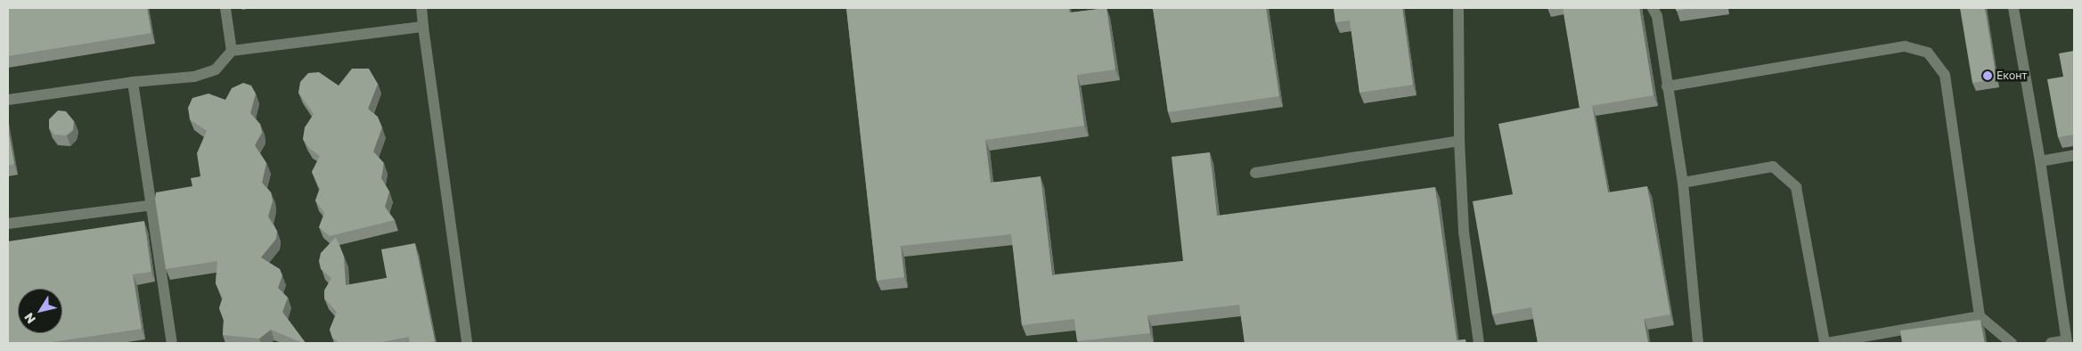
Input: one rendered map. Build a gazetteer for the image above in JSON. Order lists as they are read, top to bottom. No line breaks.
{"places":["Еконт"],"north":"bottom left"}
